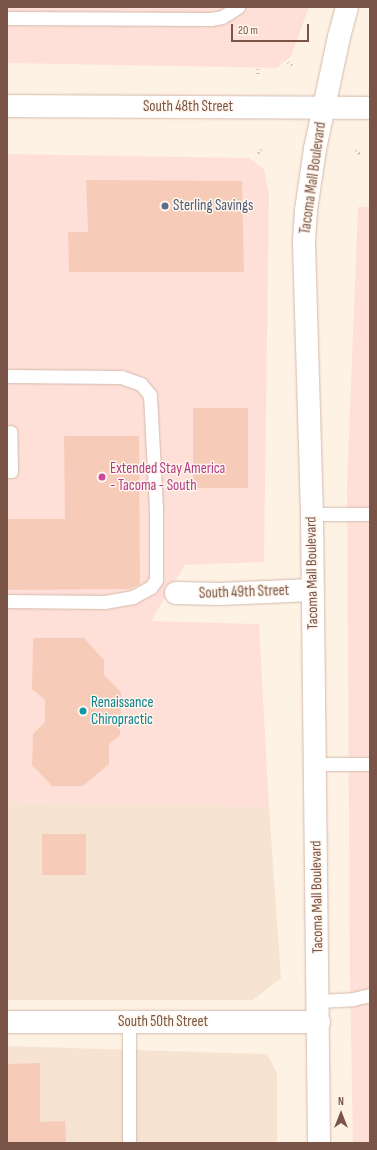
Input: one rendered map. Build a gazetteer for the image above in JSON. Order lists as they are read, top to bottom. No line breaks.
{"streets":{"main road":["South 48th Street","Tacoma Mall Boulevard","South 49th Street","South 50th Street"]},"crossings":[["South 48th Street","Tacoma Mall Boulevard"],["Tacoma Mall Boulevard","South 49th Street"],["Tacoma Mall Boulevard","South 50th Street"]],"places":["Sterling Savings","Extended Stay America - Tacoma - South","Renaissance Chiropractic"],"scale_bar":"20 m","north":"top"}
